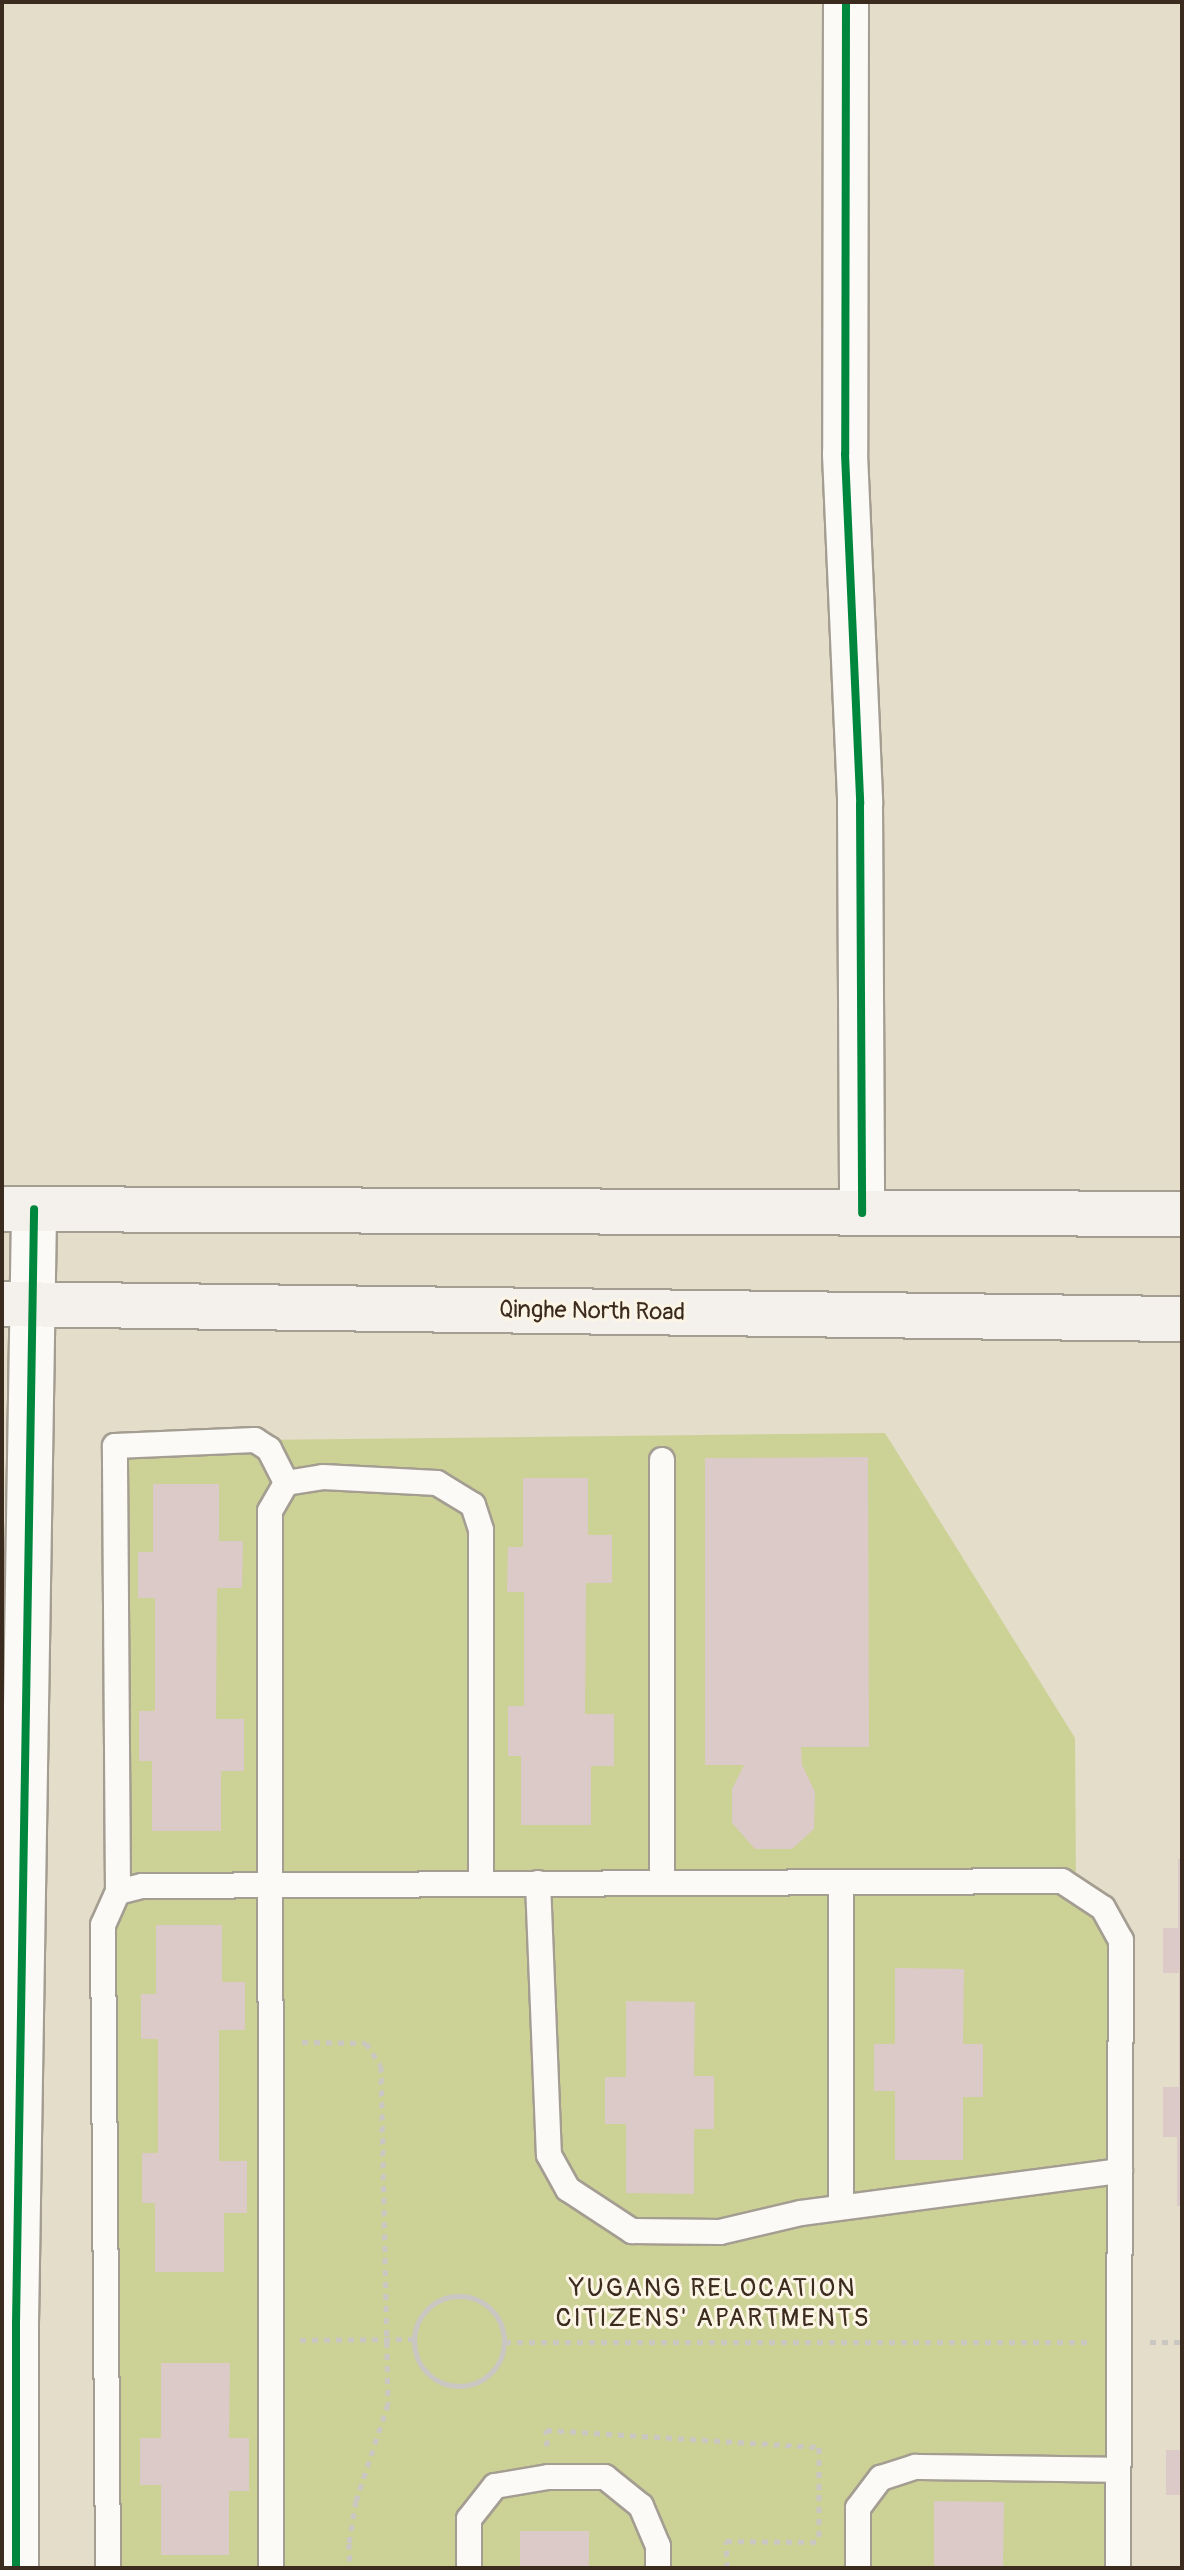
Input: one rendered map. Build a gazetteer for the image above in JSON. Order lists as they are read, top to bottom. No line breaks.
{"streets":{"main road":["Qinghe North Road"]},"districts":["YUGANG RELOCATION CITIZENS' APARTMENTS"]}
